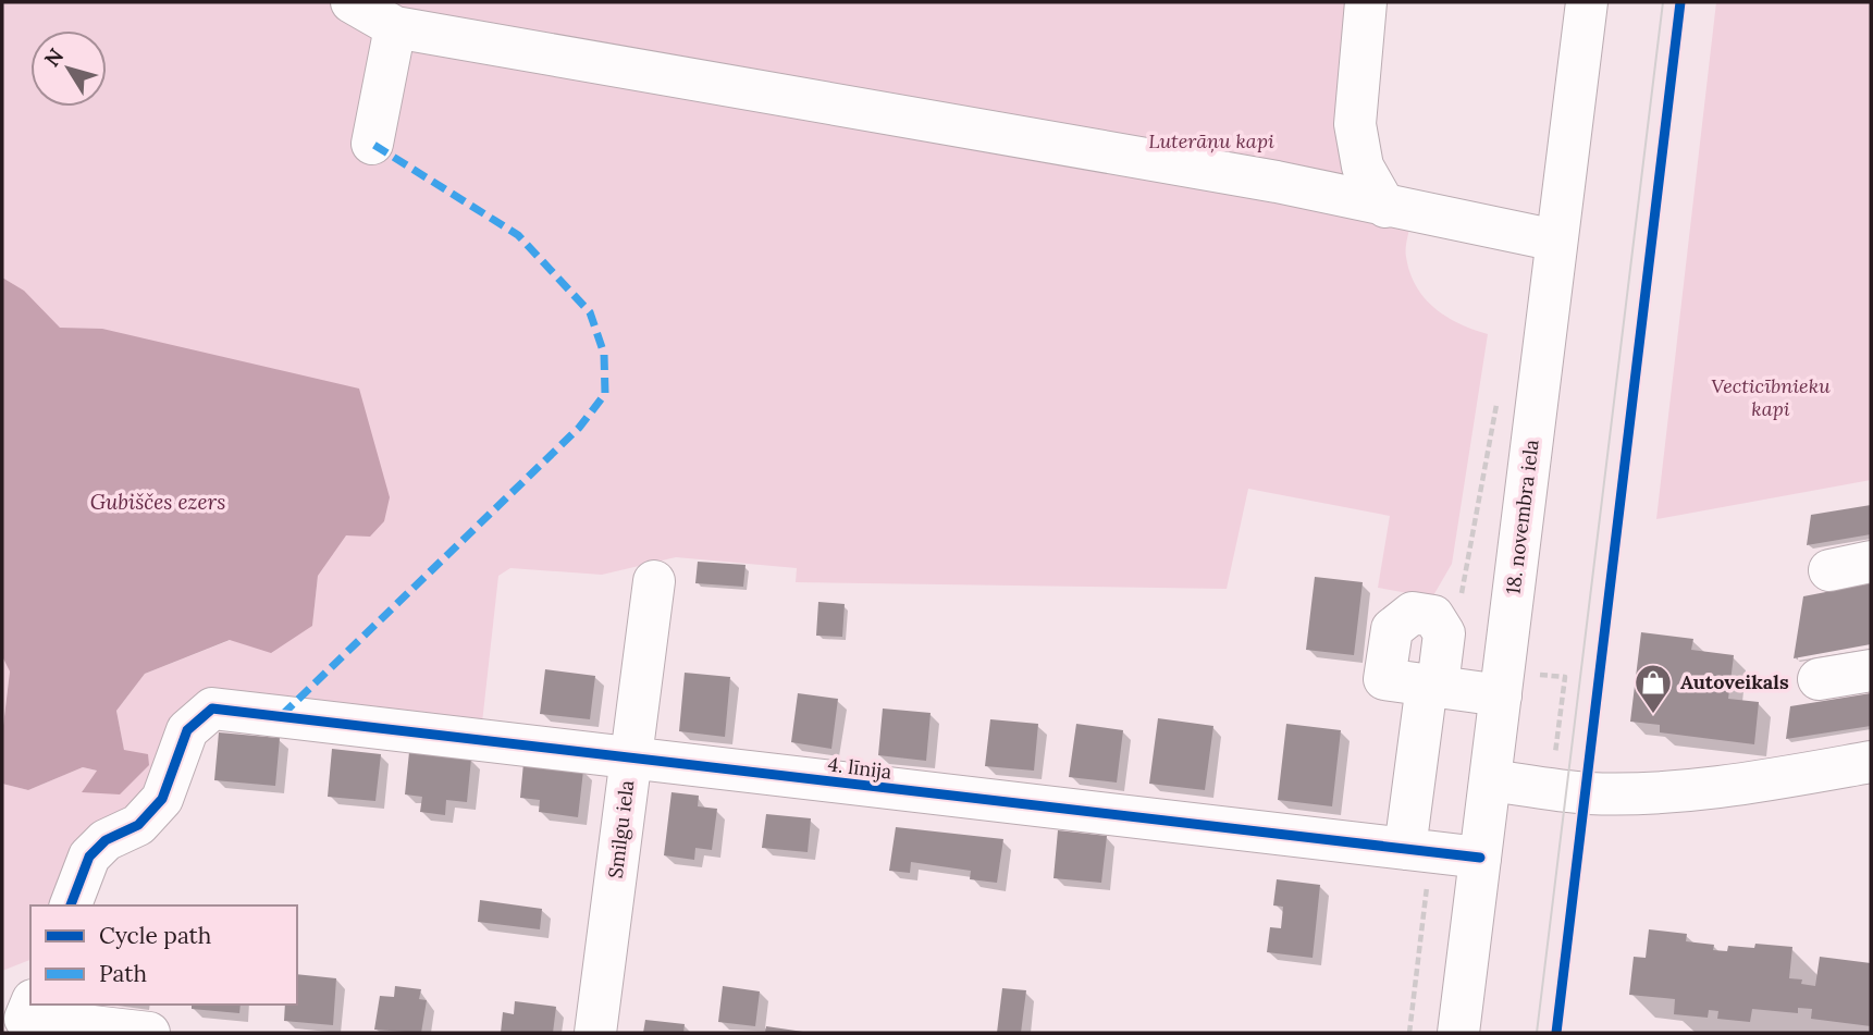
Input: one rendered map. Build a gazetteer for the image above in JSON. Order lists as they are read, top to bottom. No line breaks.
{"streets":{"street":["18. novembra iela","4. līnija","Smilgu iela"]},"crossings":[["18. novembra iela","4. līnija"],["4. līnija","Smilgu iela"]],"water":["Gubiščes ezers"],"parks":["Luterāņu kapi","Vecticībnieku kapi"],"places":{"shop":["Autoveikals"]},"legend":["Cycle path","Path"],"north":"top left"}
